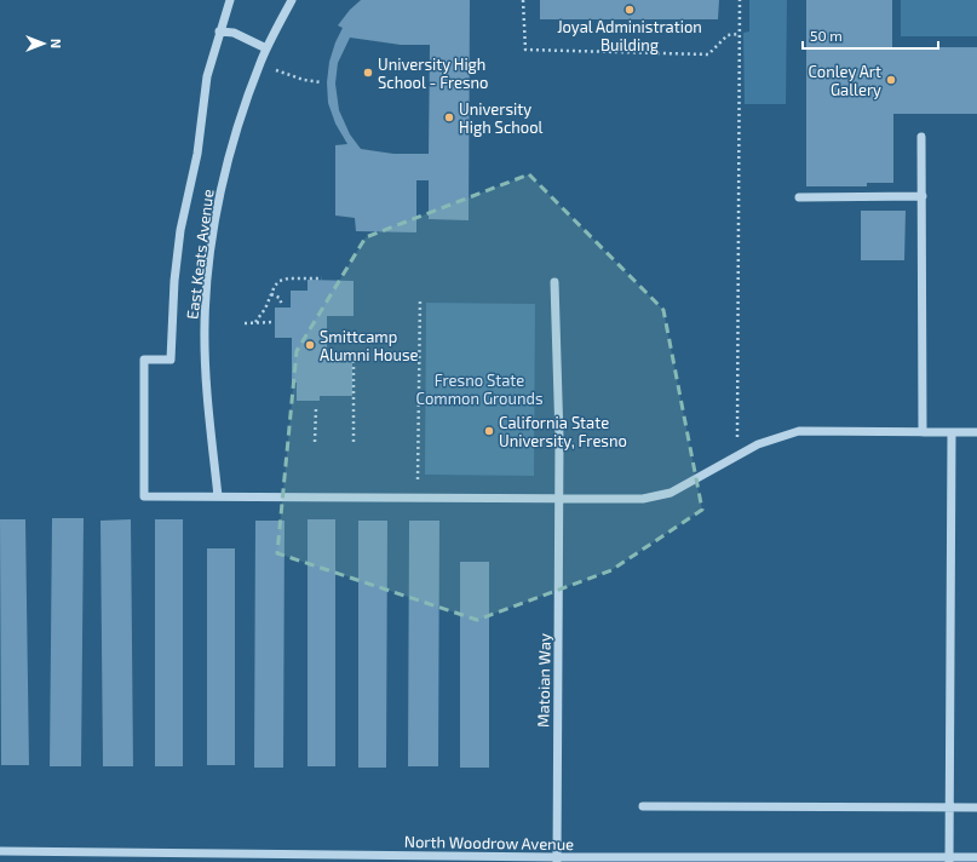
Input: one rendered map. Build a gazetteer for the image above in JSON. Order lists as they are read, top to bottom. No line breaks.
{"streets":{"street":["East Keats Avenue","Matoian Way","North Woodrow Avenue"]},"crossings":[["Matoian Way","North Woodrow Avenue"]],"parks":["Fresno State Common Grounds"],"places":["Joyal Administration Building","University High School - Fresno","Conley Art Gallery","University High School","Smittcamp Alumni House","California State University, Fresno"],"scale_bar":"50 m","north":"right"}
